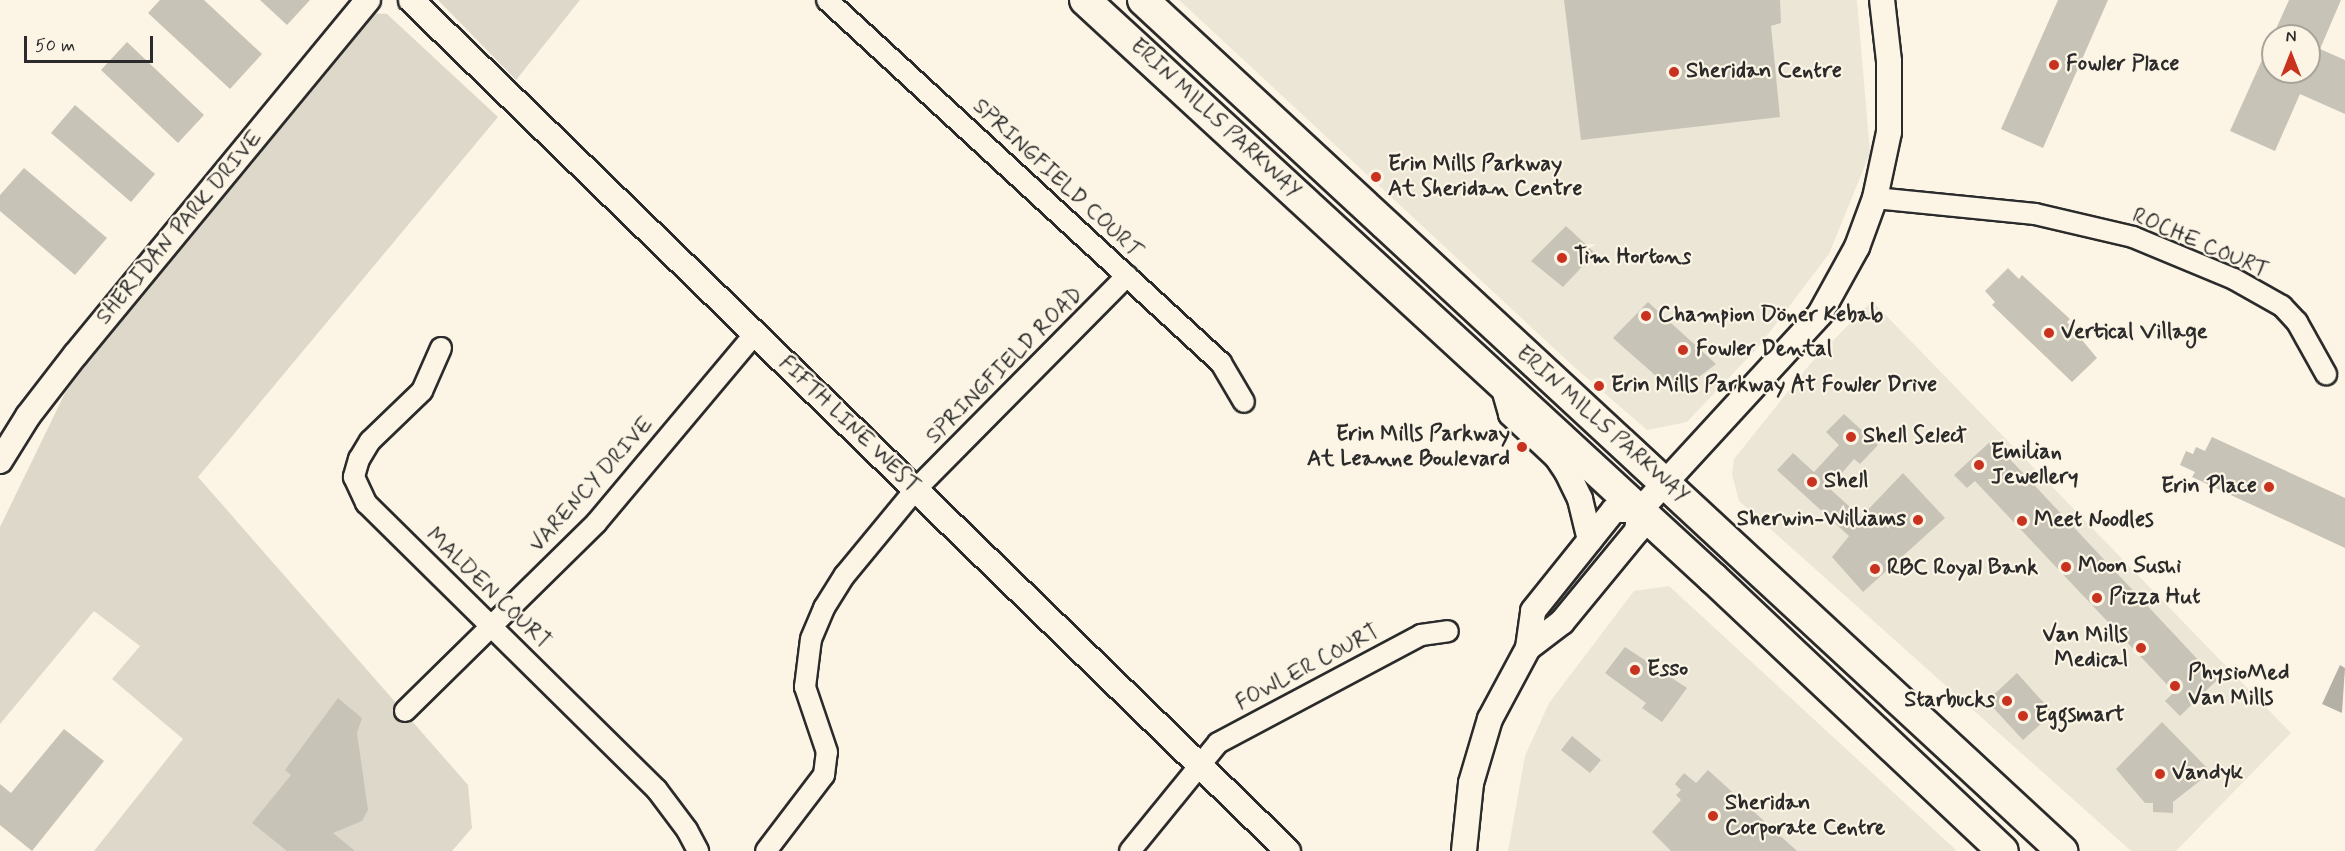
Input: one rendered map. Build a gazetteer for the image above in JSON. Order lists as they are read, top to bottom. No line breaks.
{"streets":{"main road":["ERIN MILLS PARKWAY"],"street":["SPRINGFIELD COURT","SHERIDAN PARK DRIVE","ROCHE COURT","SPRINGFIELD ROAD","FIFTH LINE WEST","VARENCY DRIVE","MALDEN COURT","FOWLER COURT"]},"crossings":[["SPRINGFIELD COURT","SPRINGFIELD ROAD"],["SPRINGFIELD ROAD","FIFTH LINE WEST"],["FIFTH LINE WEST","VARENCY DRIVE"],["FIFTH LINE WEST","FOWLER COURT"],["VARENCY DRIVE","MALDEN COURT"]],"places":["Fowler Place","Sheridan Centre","Erin Mills Parkway At Sheridan Centre","Tim Hortons","Champion Döner Kebab","Vertical Village","Fowler Dental","Erin Mills Parkway At Fowler Drive","Shell Select","Erin Mills Parkway At Leanne Boulevard","Emilian Jewellery","Shell","Erin Place","Sherwin-Williams","Meet Noodles","Moon Sushi","RBC Royal Bank","Pizza Hut","Van Mills Medical","Esso","PhysioMed Van Mills","Starbucks","Eggsmart","Vandyk","Sheridan Corporate Centre"],"scale_bar":"50 m","north":"top"}
